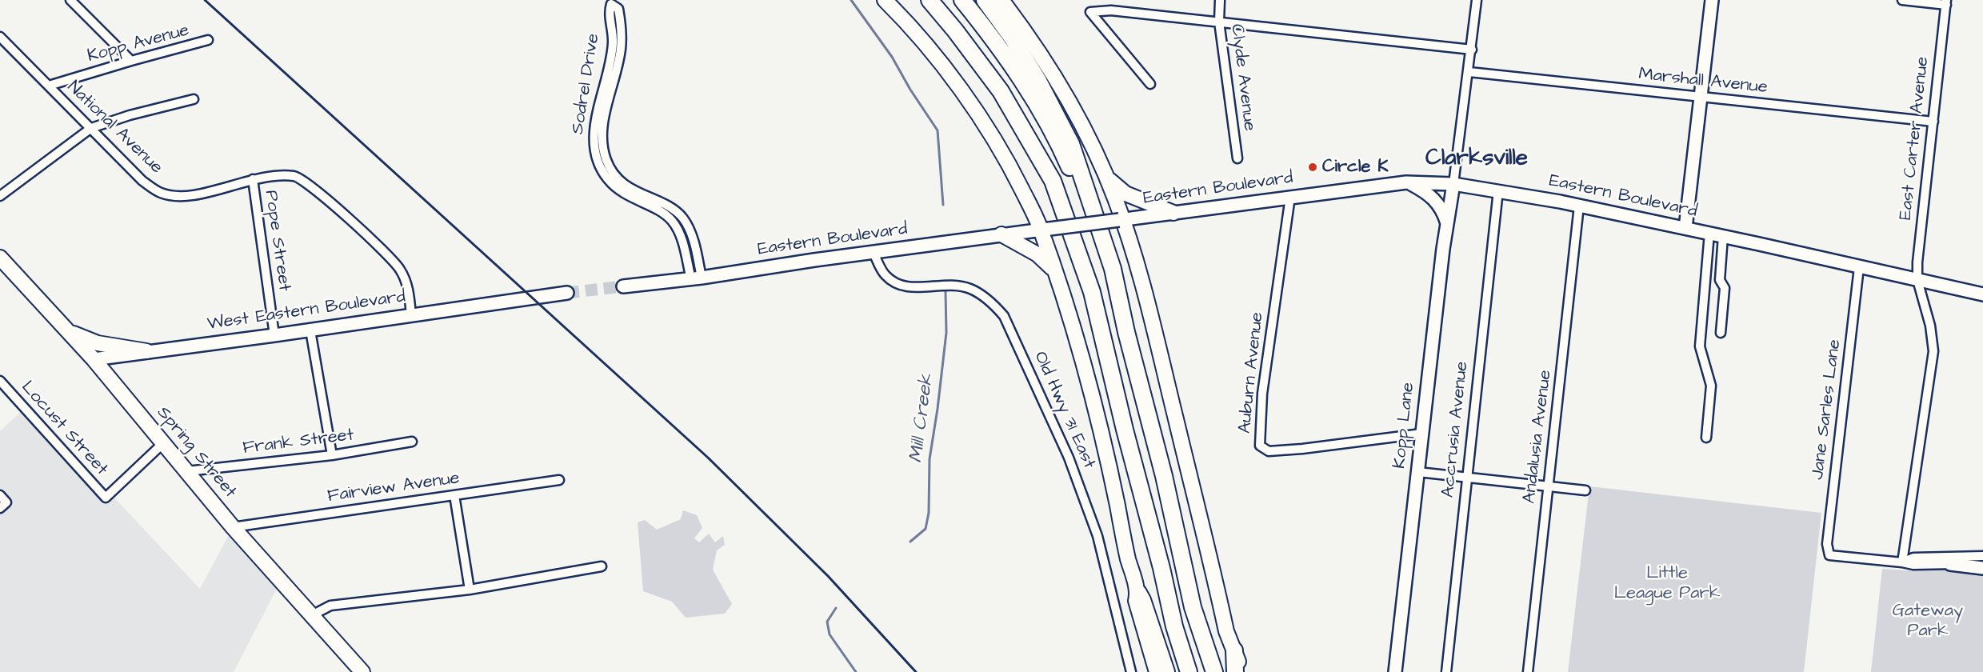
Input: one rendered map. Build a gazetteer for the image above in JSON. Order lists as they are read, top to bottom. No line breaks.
{"streets":{"main road":["Eastern Boulevard","West Eastern Boulevard","Kopp Lane","Spring Street"],"street":["Kopp Avenue","Clyde Avenue","Marshall Avenue","Sodrel Drive","National Avenue","East Carter Avenue","Pope Street","Auburn Avenue","Jane Sarles Lane","Old Hwy 31 East","Locust Street","Accrusia Avenue","Andalusia Avenue","Frank Street","Fairview Avenue"]},"crossings":[["Kopp Avenue","National Avenue"],["Marshall Avenue","East Carter Avenue"],["Sodrel Drive","Eastern Boulevard"],["National Avenue","Pope Street"],["National Avenue","West Eastern Boulevard"],["East Carter Avenue","Eastern Boulevard"],["East Carter Avenue","Jane Sarles Lane"],["Eastern Boulevard","Auburn Avenue"],["Eastern Boulevard","Jane Sarles Lane"],["Eastern Boulevard","Old Hwy 31 East"],["Eastern Boulevard","Kopp Lane"],["Eastern Boulevard","Accrusia Avenue"],["Eastern Boulevard","Andalusia Avenue"],["Pope Street","West Eastern Boulevard"],["West Eastern Boulevard","Spring Street"],["Auburn Avenue","Kopp Lane"],["Locust Street","Spring Street"],["Frank Street","Spring Street"],["Spring Street","Fairview Avenue"]],"districts":["Clarksville"],"water":["Mill Creek"],"parks":["Little League Park","Gateway Park"],"places":["Circle K"]}
